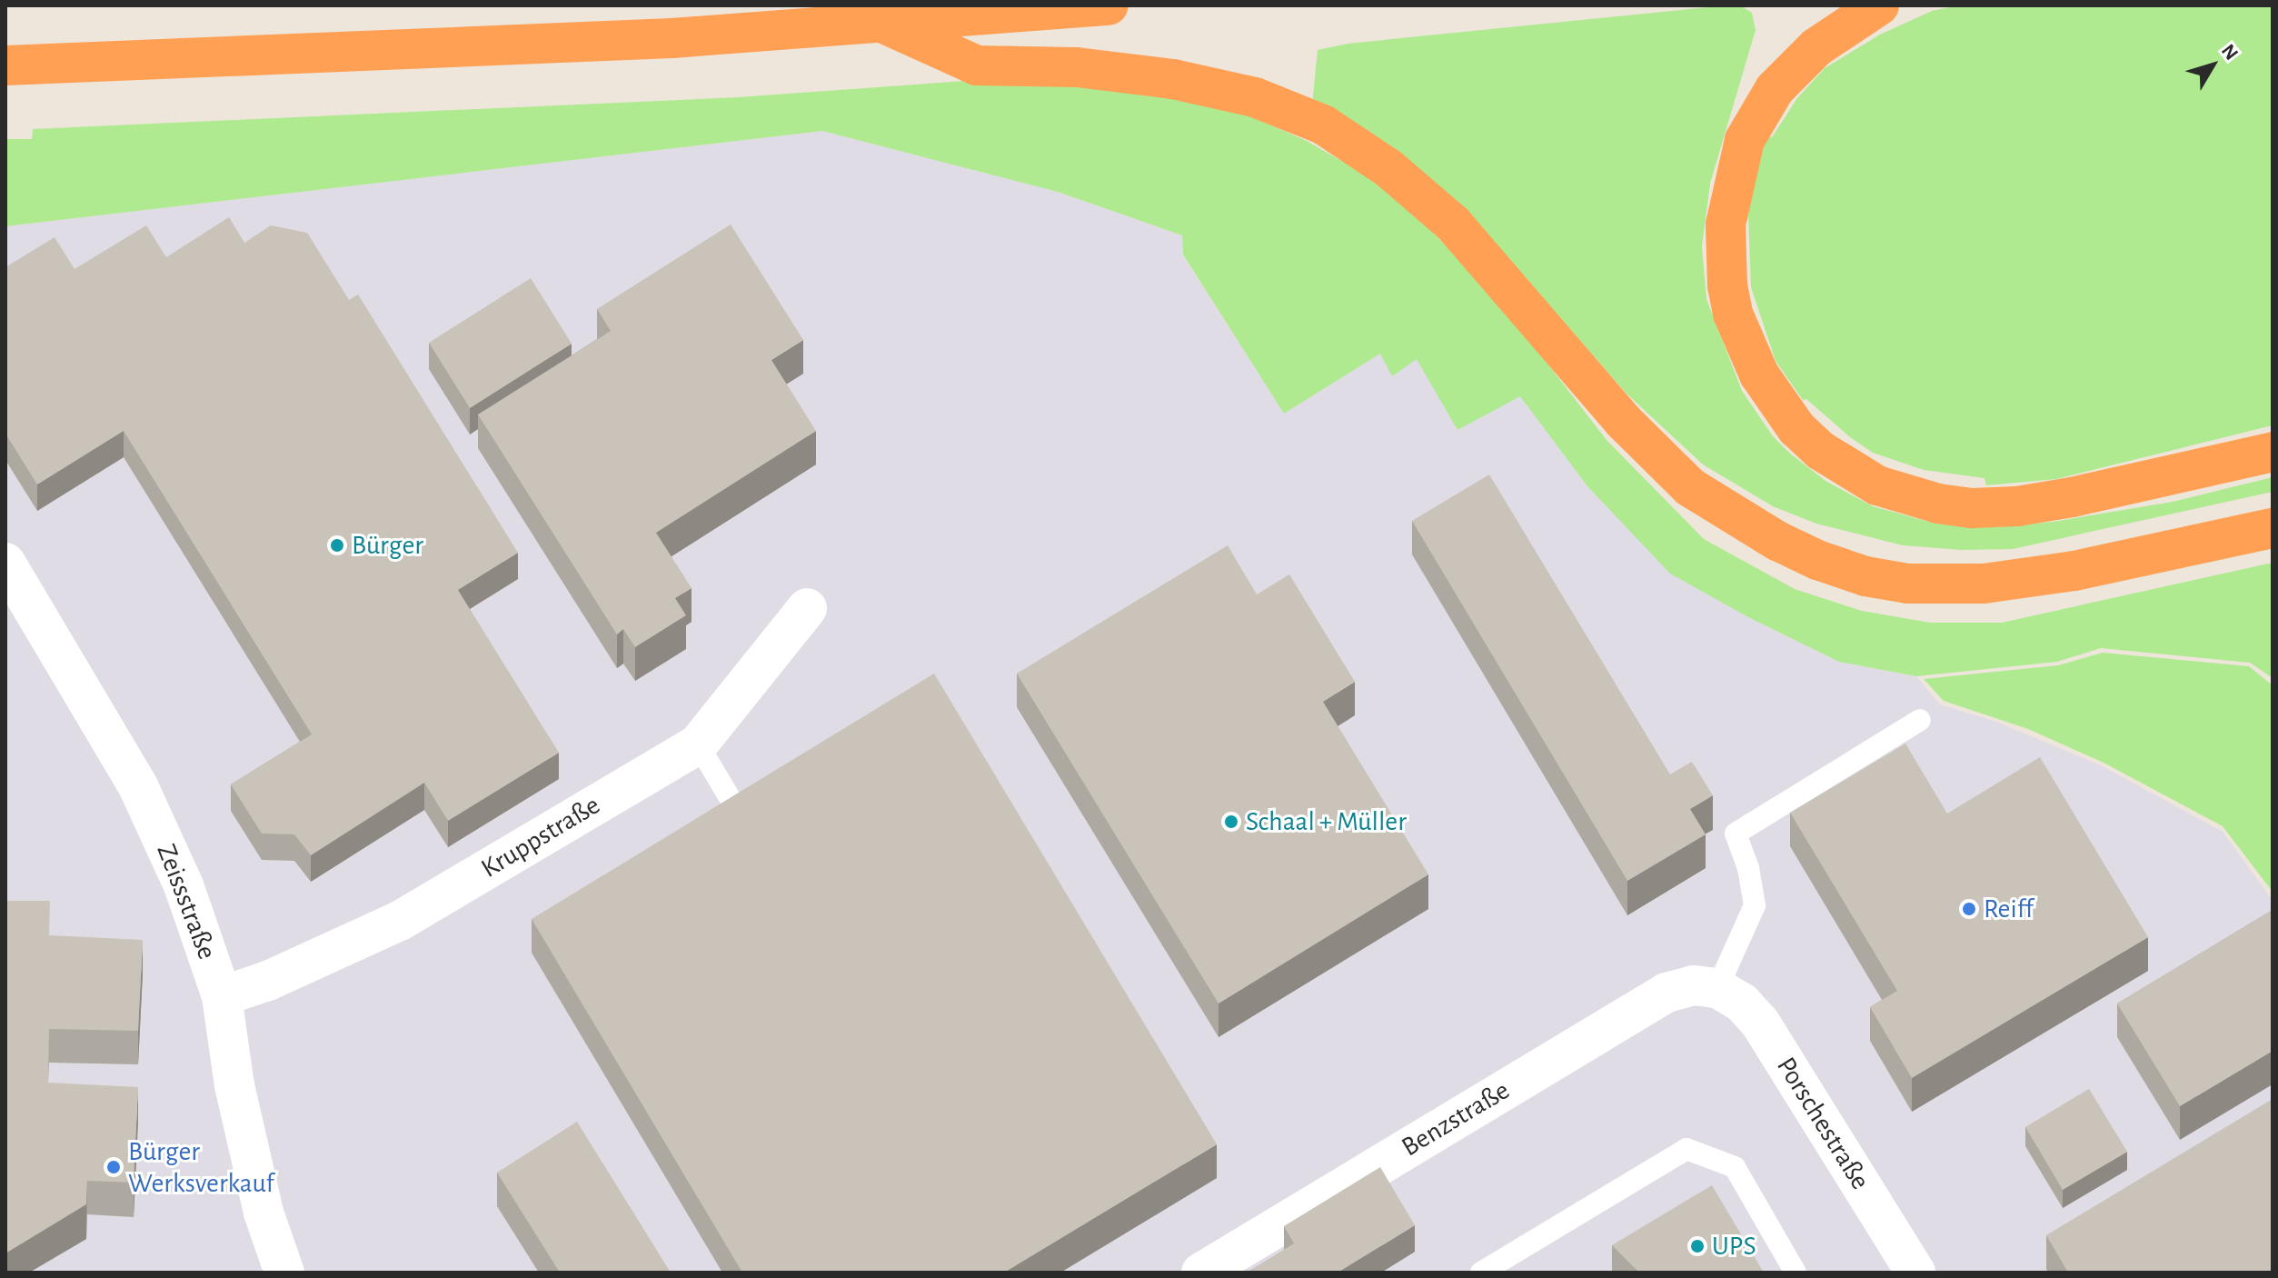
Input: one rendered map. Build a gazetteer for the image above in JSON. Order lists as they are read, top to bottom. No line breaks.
{"streets":{"street":["Kruppstraße","Zeissstraße","Benzstraße","Porschestraße"]},"crossings":[["Kruppstraße","Zeissstraße"],["Benzstraße","Porschestraße"]],"places":["Bürger","Schaal + Müller","Reiff","Bürger Werksverkauf","UPS"],"north":"top right"}
